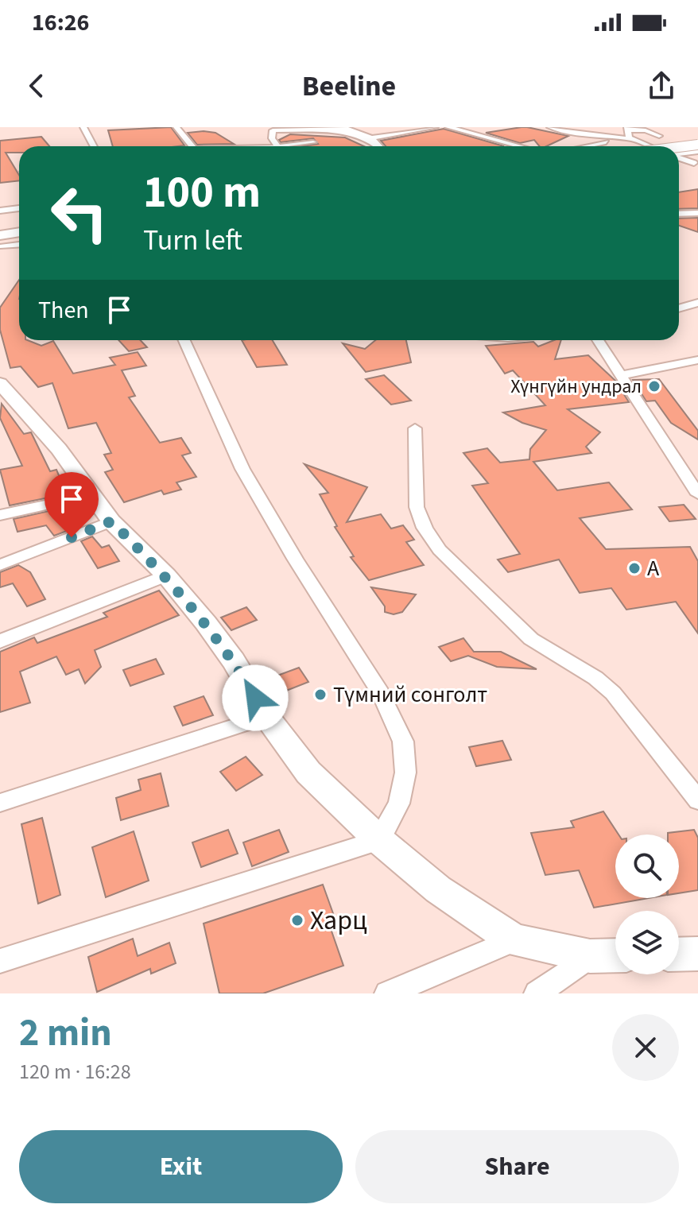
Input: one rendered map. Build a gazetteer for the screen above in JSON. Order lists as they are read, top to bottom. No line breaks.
{"places":["Хүнгүйн ундрал","A","Түмний сонголт","Харц"],"page":{"status":"16:26","header":"Beeline","turn":["100 m","Turn left"],"then":"Then","heading":["2 min","120 m · 16:28"],"buttons":["Exit","Share"]}}
